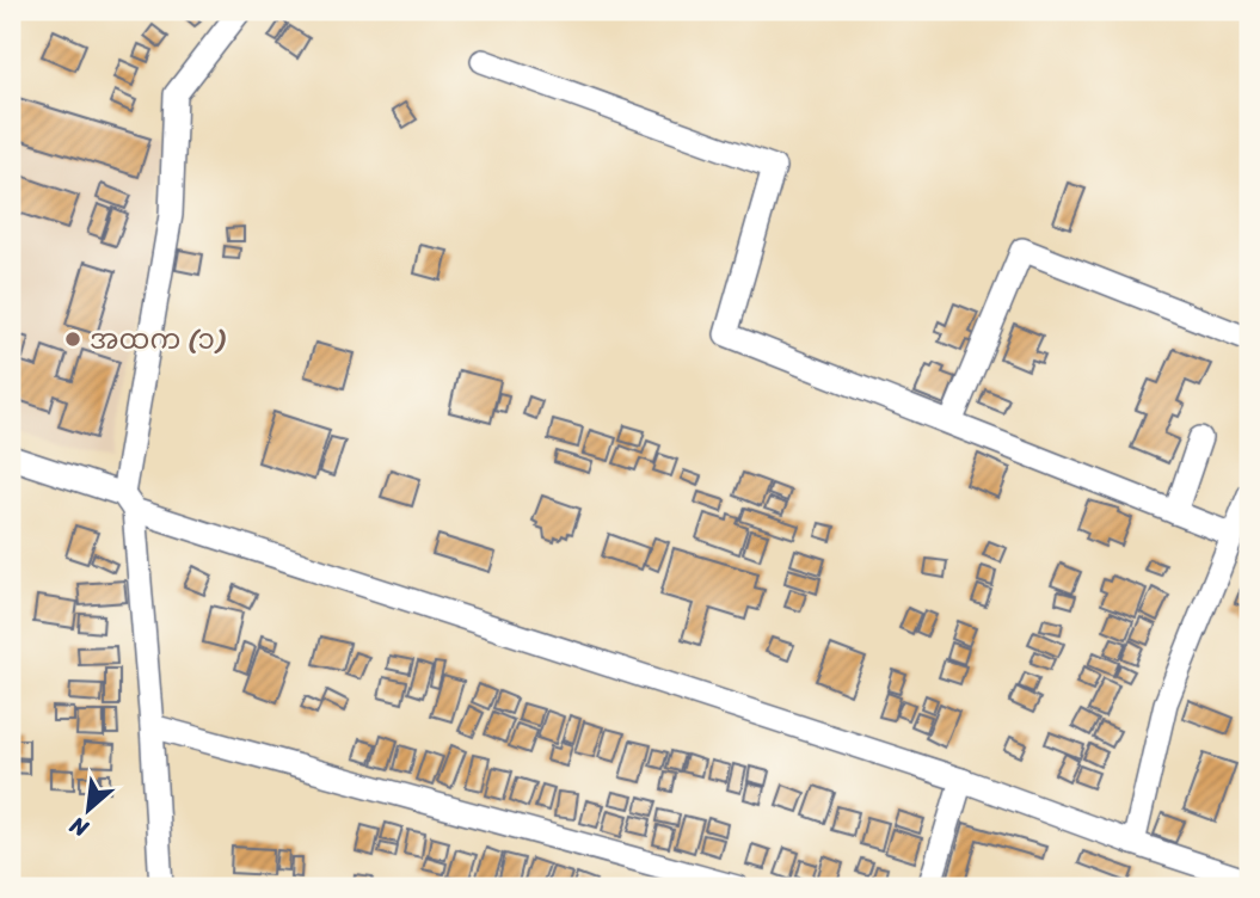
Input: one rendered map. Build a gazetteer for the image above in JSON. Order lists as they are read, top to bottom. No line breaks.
{"places":["အထက (၁)"],"north":"bottom left"}
